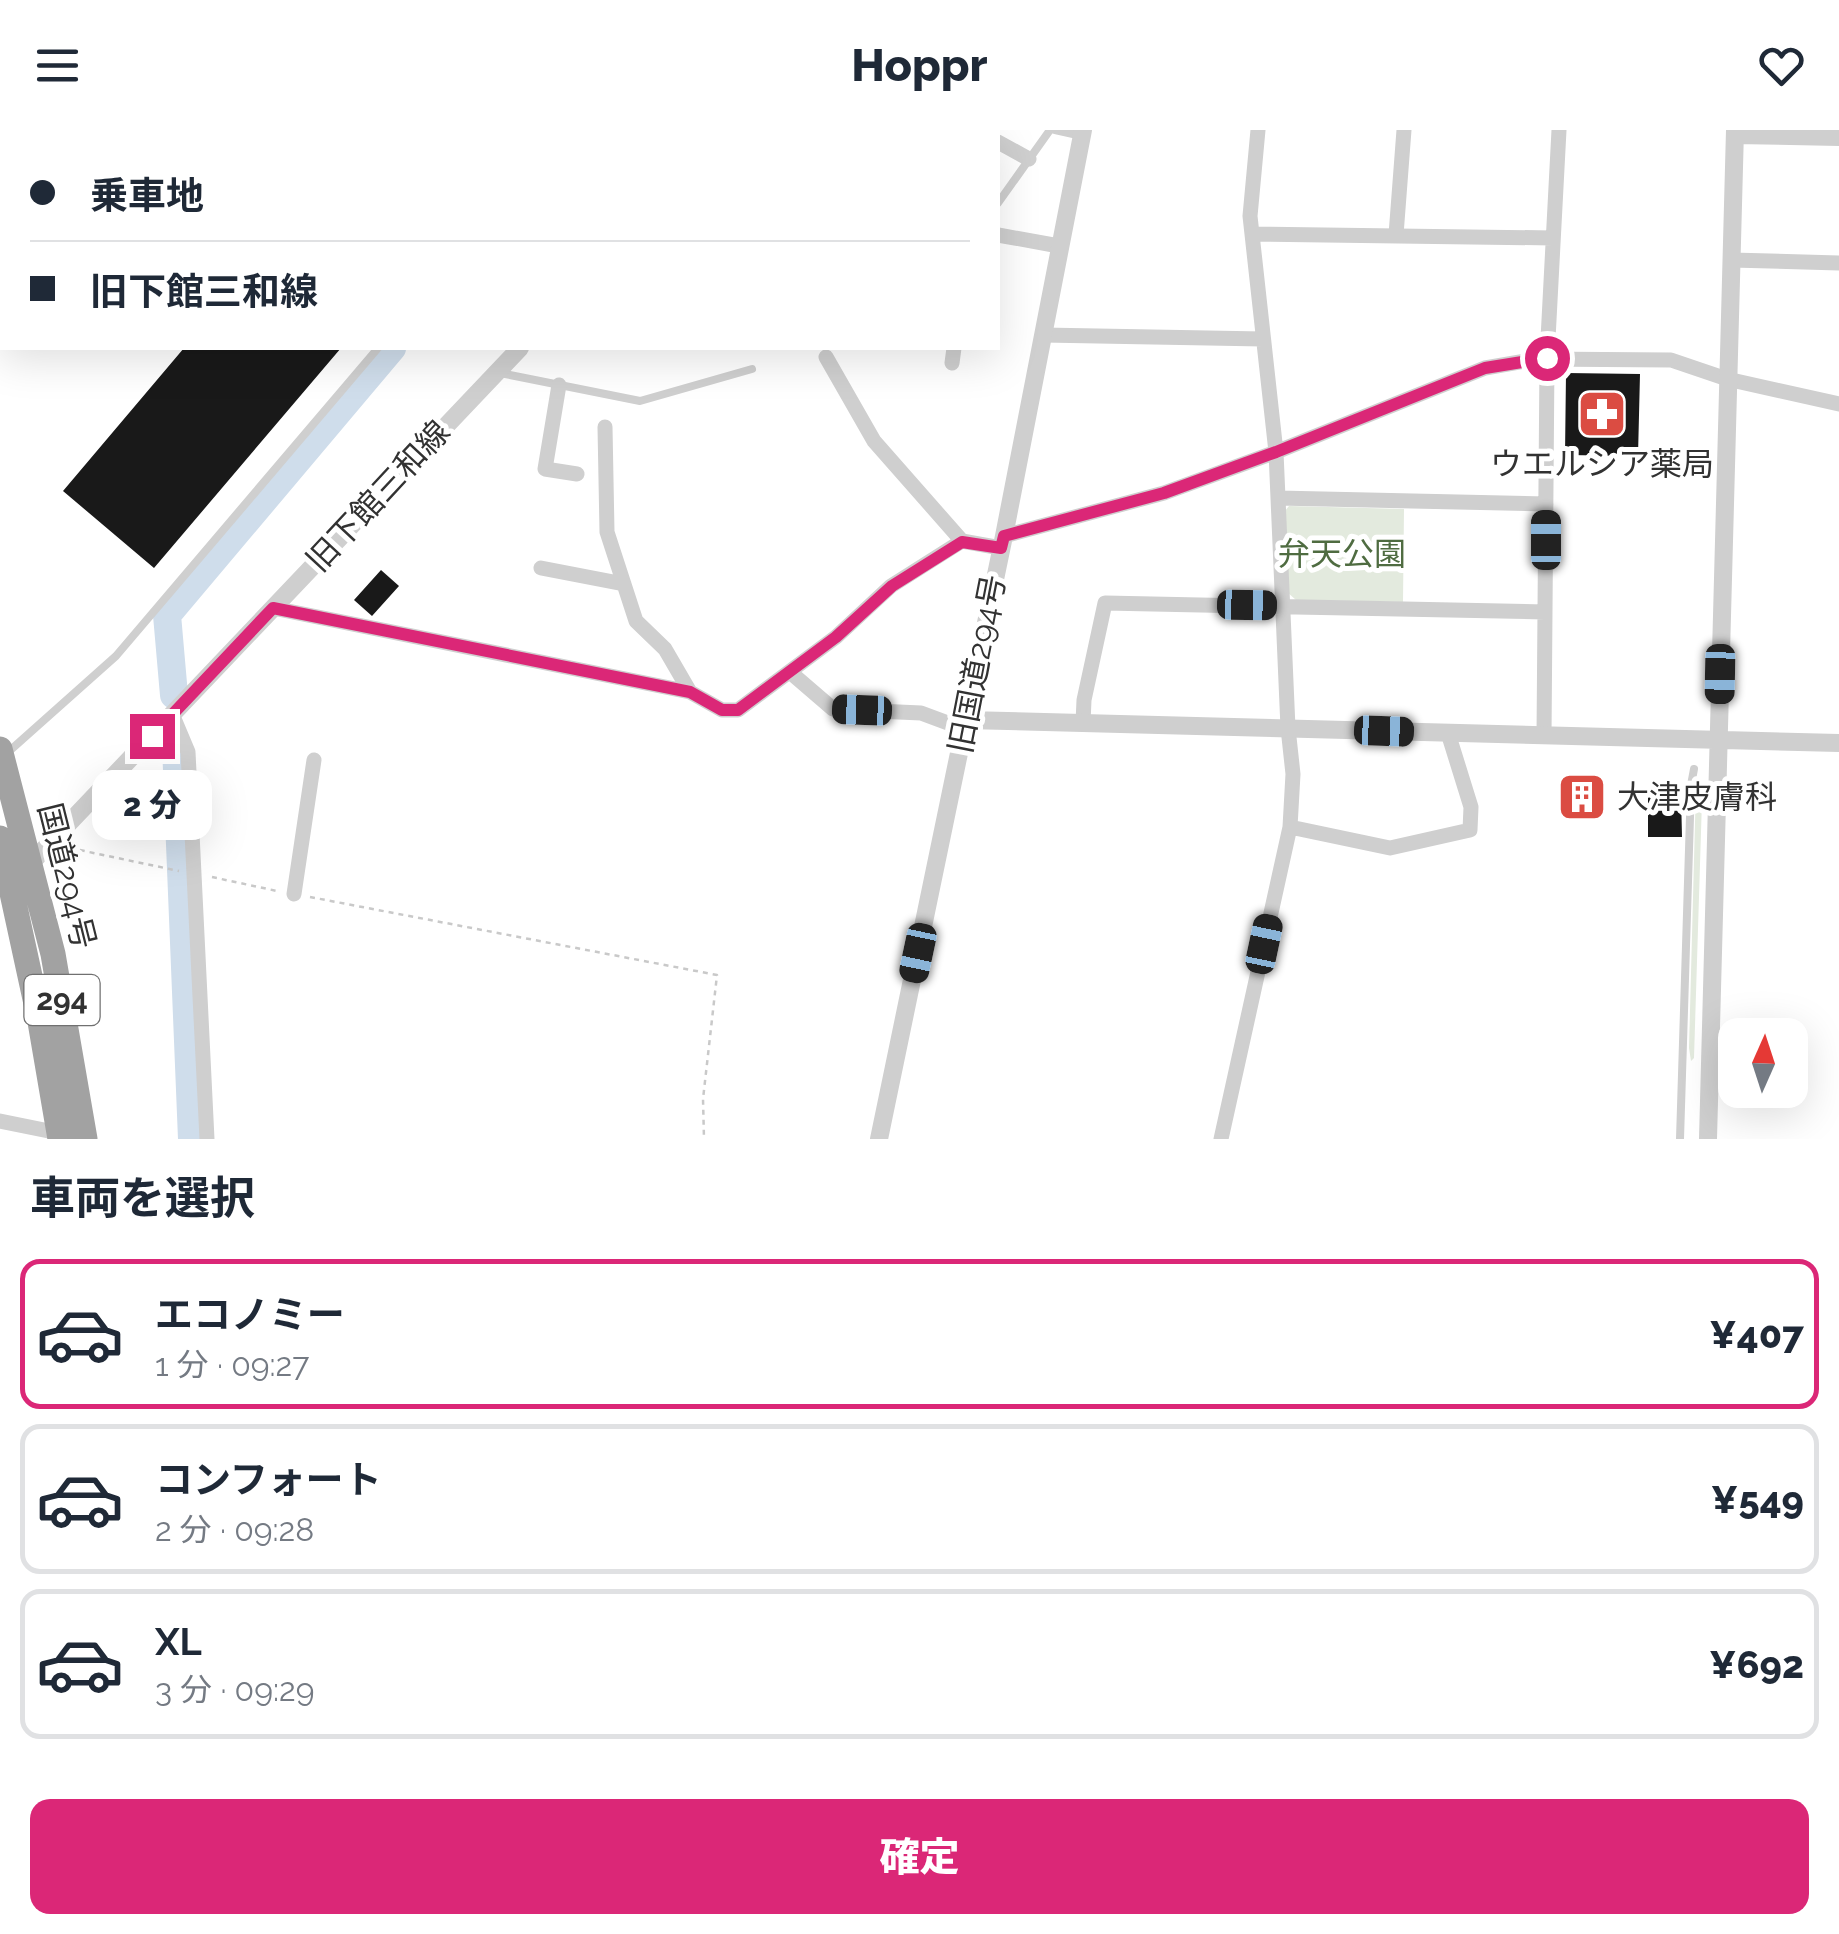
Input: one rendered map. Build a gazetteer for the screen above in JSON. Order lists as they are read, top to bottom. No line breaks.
{"streets":{"highway":["国道294号","294"],"street":["旧下館三和線","旧国道294号"]},"crossings":[["旧下館三和線","国道294号"]],"parks":["弁天公園"],"places":{"pharmacy":["ウエルシア薬局"],"building":["大津皮膚科"]},"north":"top","page":{"header":"Hoppr","banner":["乗車地","旧下館三和線"],"bubble":"2 分","heading":"車両を選択","list":[{"name":"エコノミー","note":"1 分 · 09:27","value":"¥407"},{"name":"コンフォート","note":"2 分 · 09:28","value":"¥549"},{"name":"XL","note":"3 分 · 09:29","value":"¥692"}],"buttons":"確定"}}
